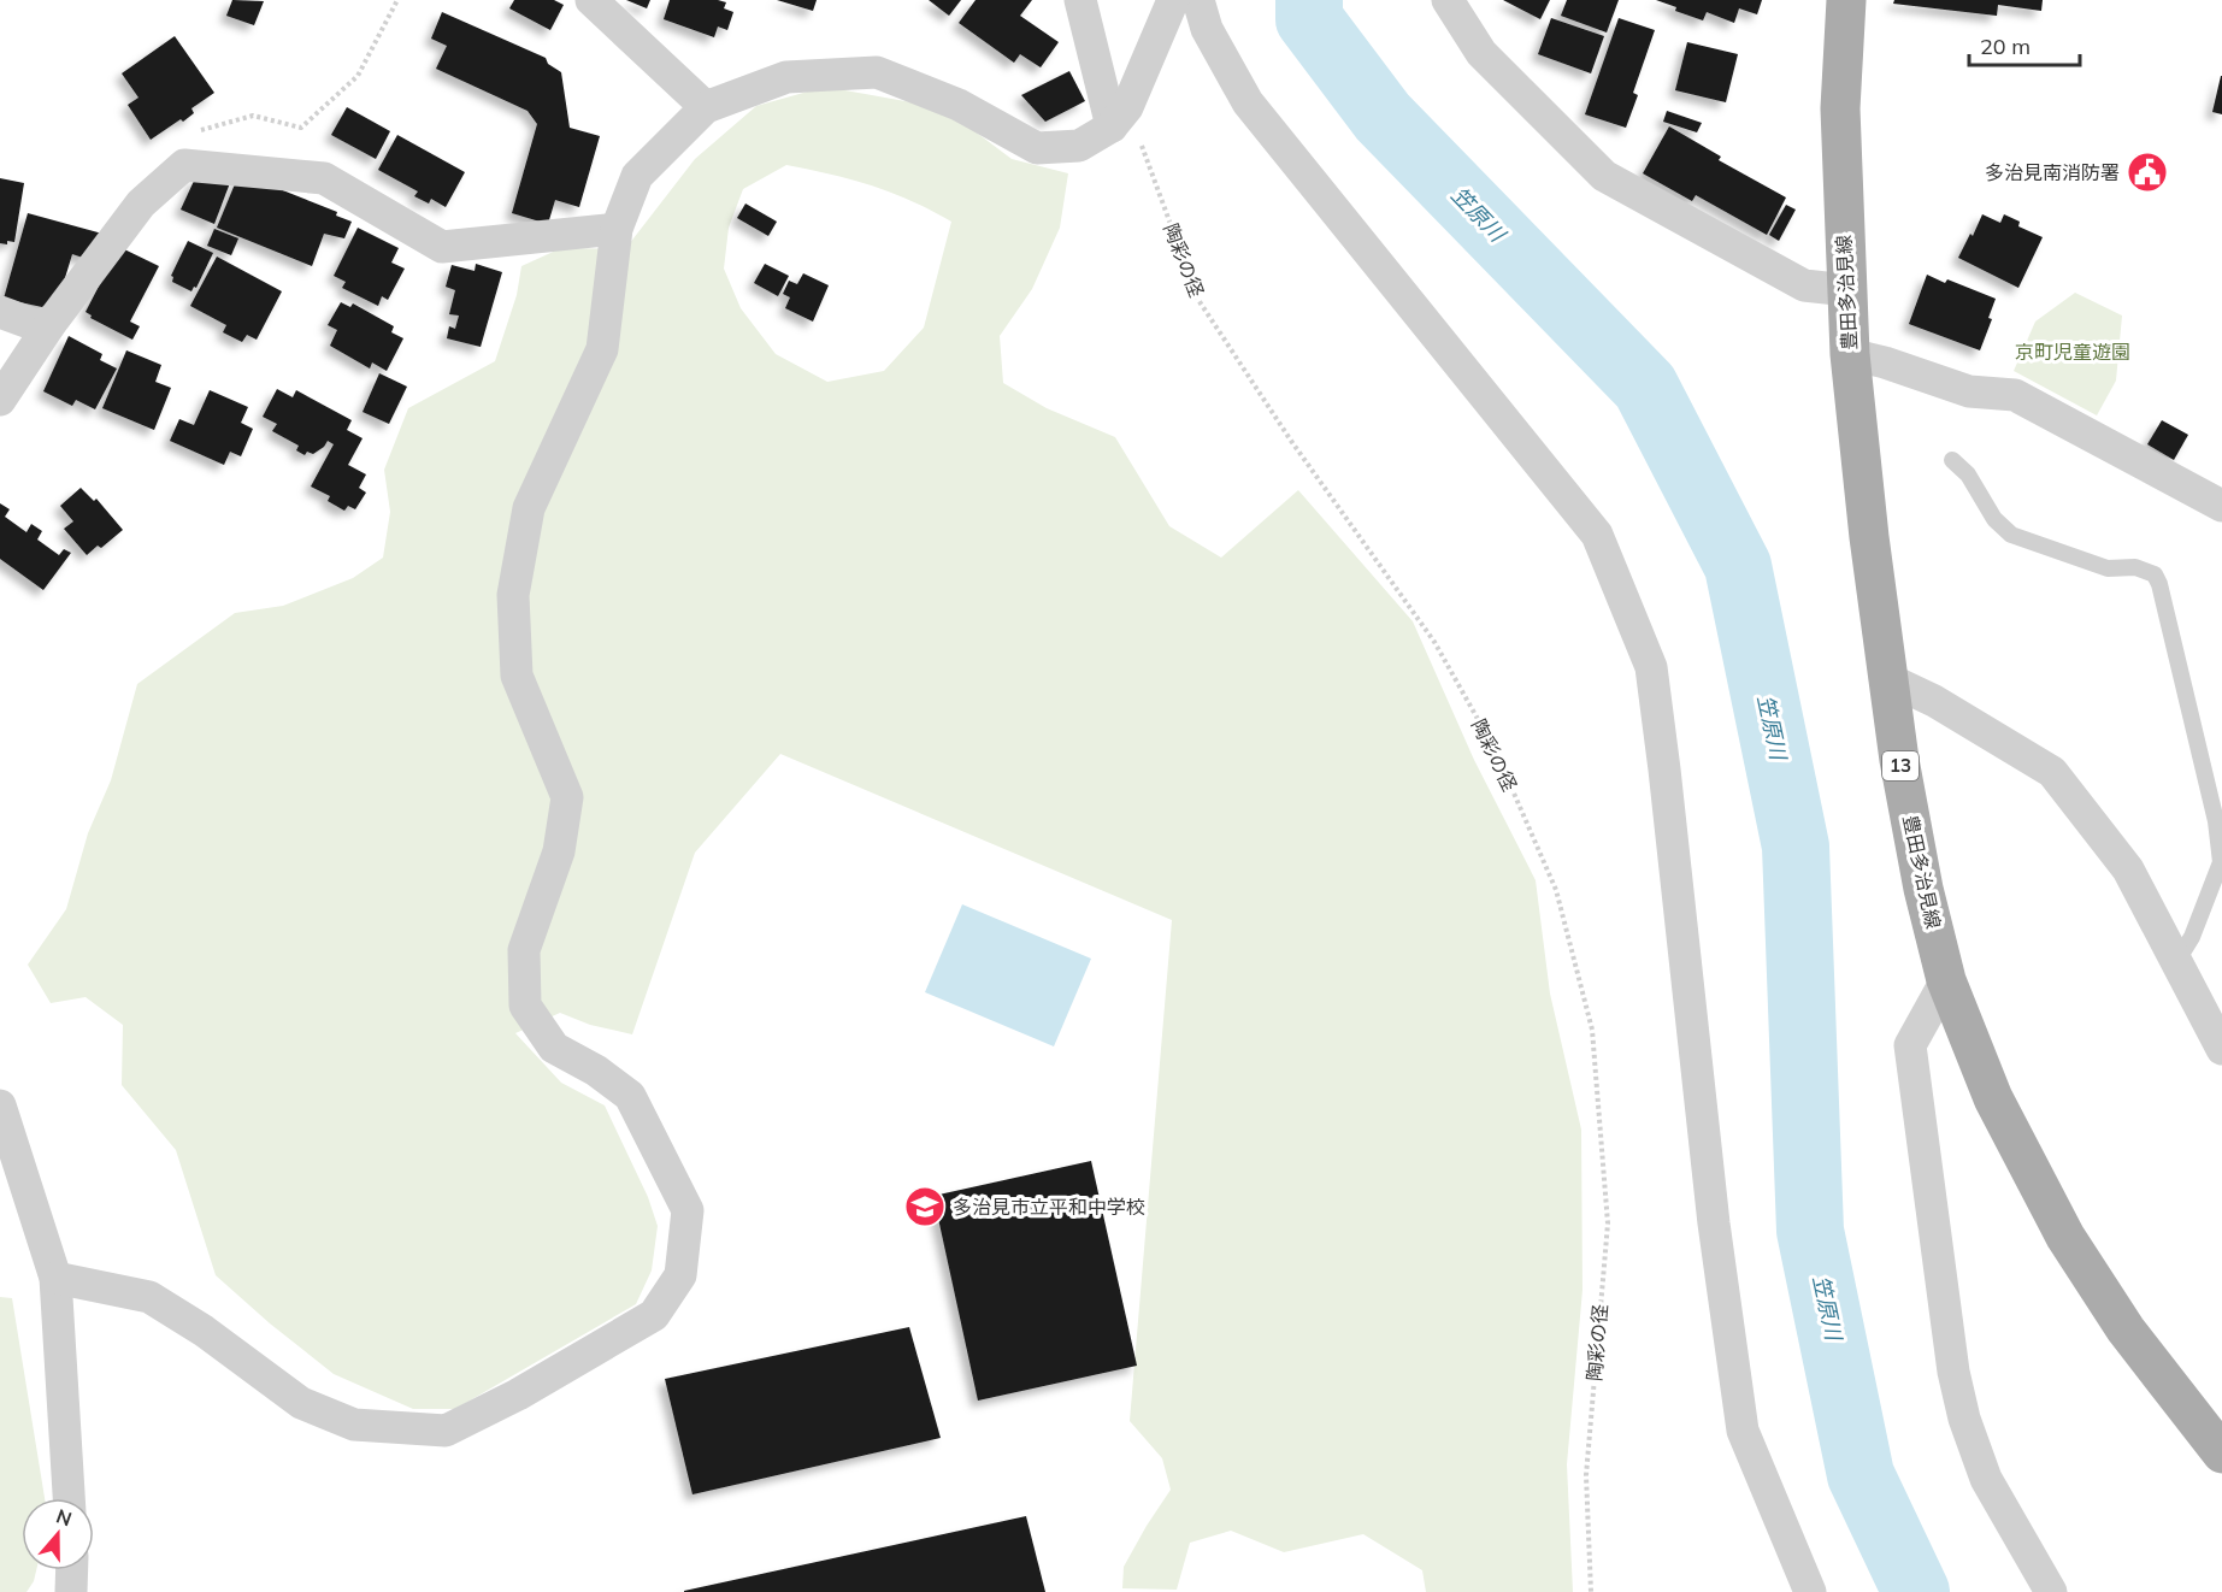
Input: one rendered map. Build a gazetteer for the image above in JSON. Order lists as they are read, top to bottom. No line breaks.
{"streets":{"main road":["豊田多治見線","13"],"path":["陶彩の径"]},"water":["笠原川"],"parks":["京町児童遊園"],"places":{"public building":["多治見南消防署"],"school or university":["多治見市立平和中学校"]},"scale_bar":"20 m","north":"top"}
